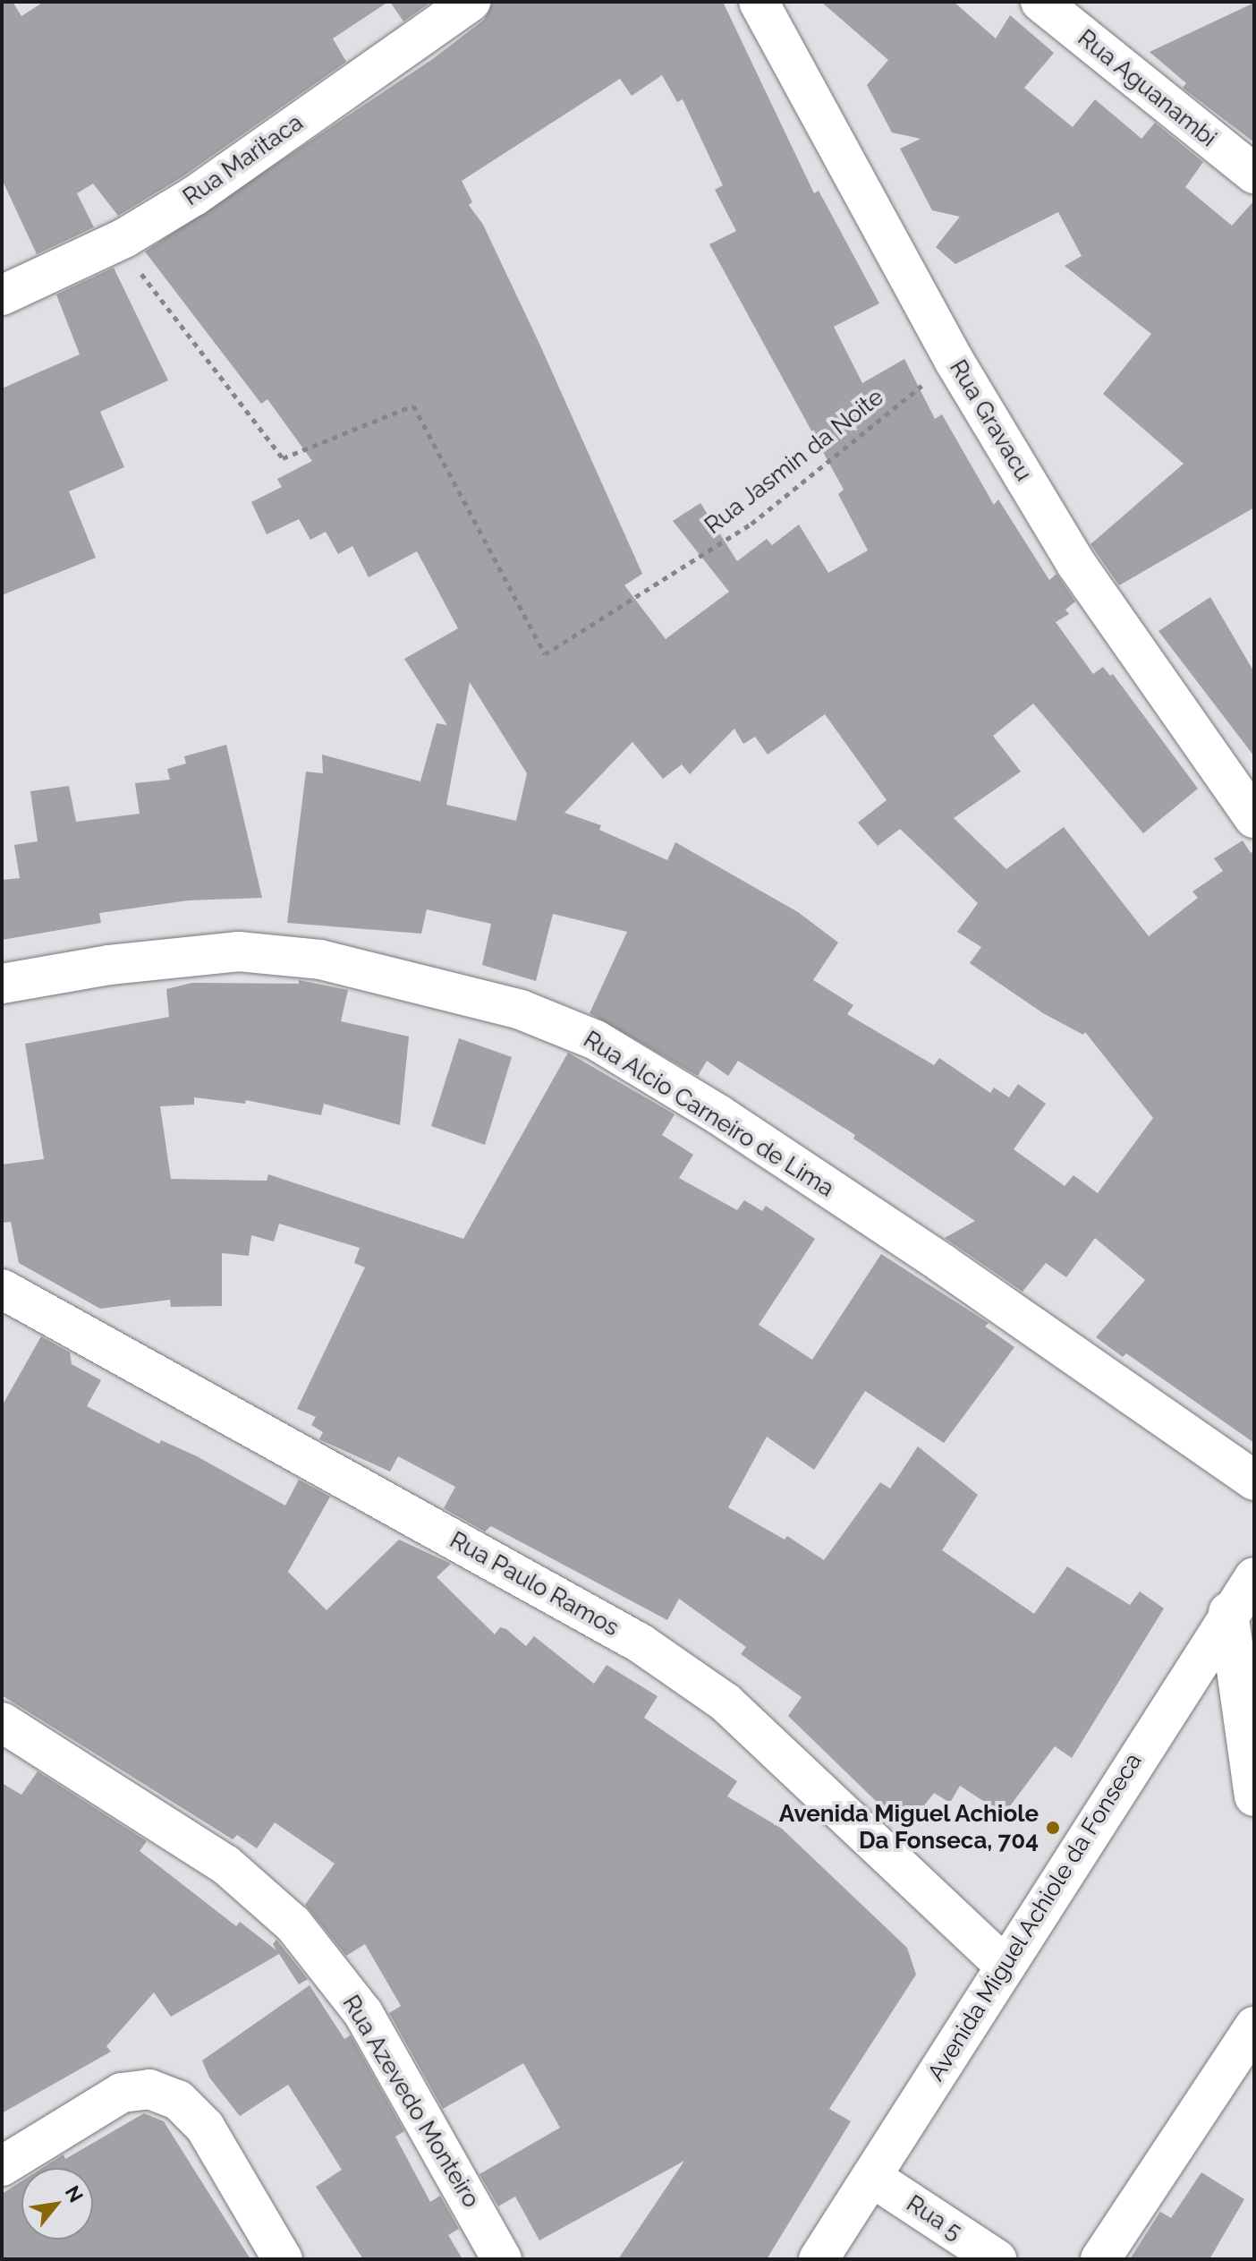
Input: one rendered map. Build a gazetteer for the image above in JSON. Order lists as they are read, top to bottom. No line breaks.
{"streets":{"street":["Rua Aguanambi","Rua Maritaca","Rua Gravacu","Rua Alcio Carneiro de Lima","Rua Paulo Ramos","Avenida Miguel Achiole da Fonseca","Rua Azevedo Monteiro","Rua 5"],"path":["Rua Jasmin da Noite"]},"crossings":[["Rua Maritaca","Rua Jasmin da Noite"],["Rua Gravacu","Rua Jasmin da Noite"],["Rua Paulo Ramos","Avenida Miguel Achiole da Fonseca"],["Avenida Miguel Achiole da Fonseca","Rua 5"]],"places":["Avenida Miguel Achiole Da Fonseca, 704"],"north":"top right"}
